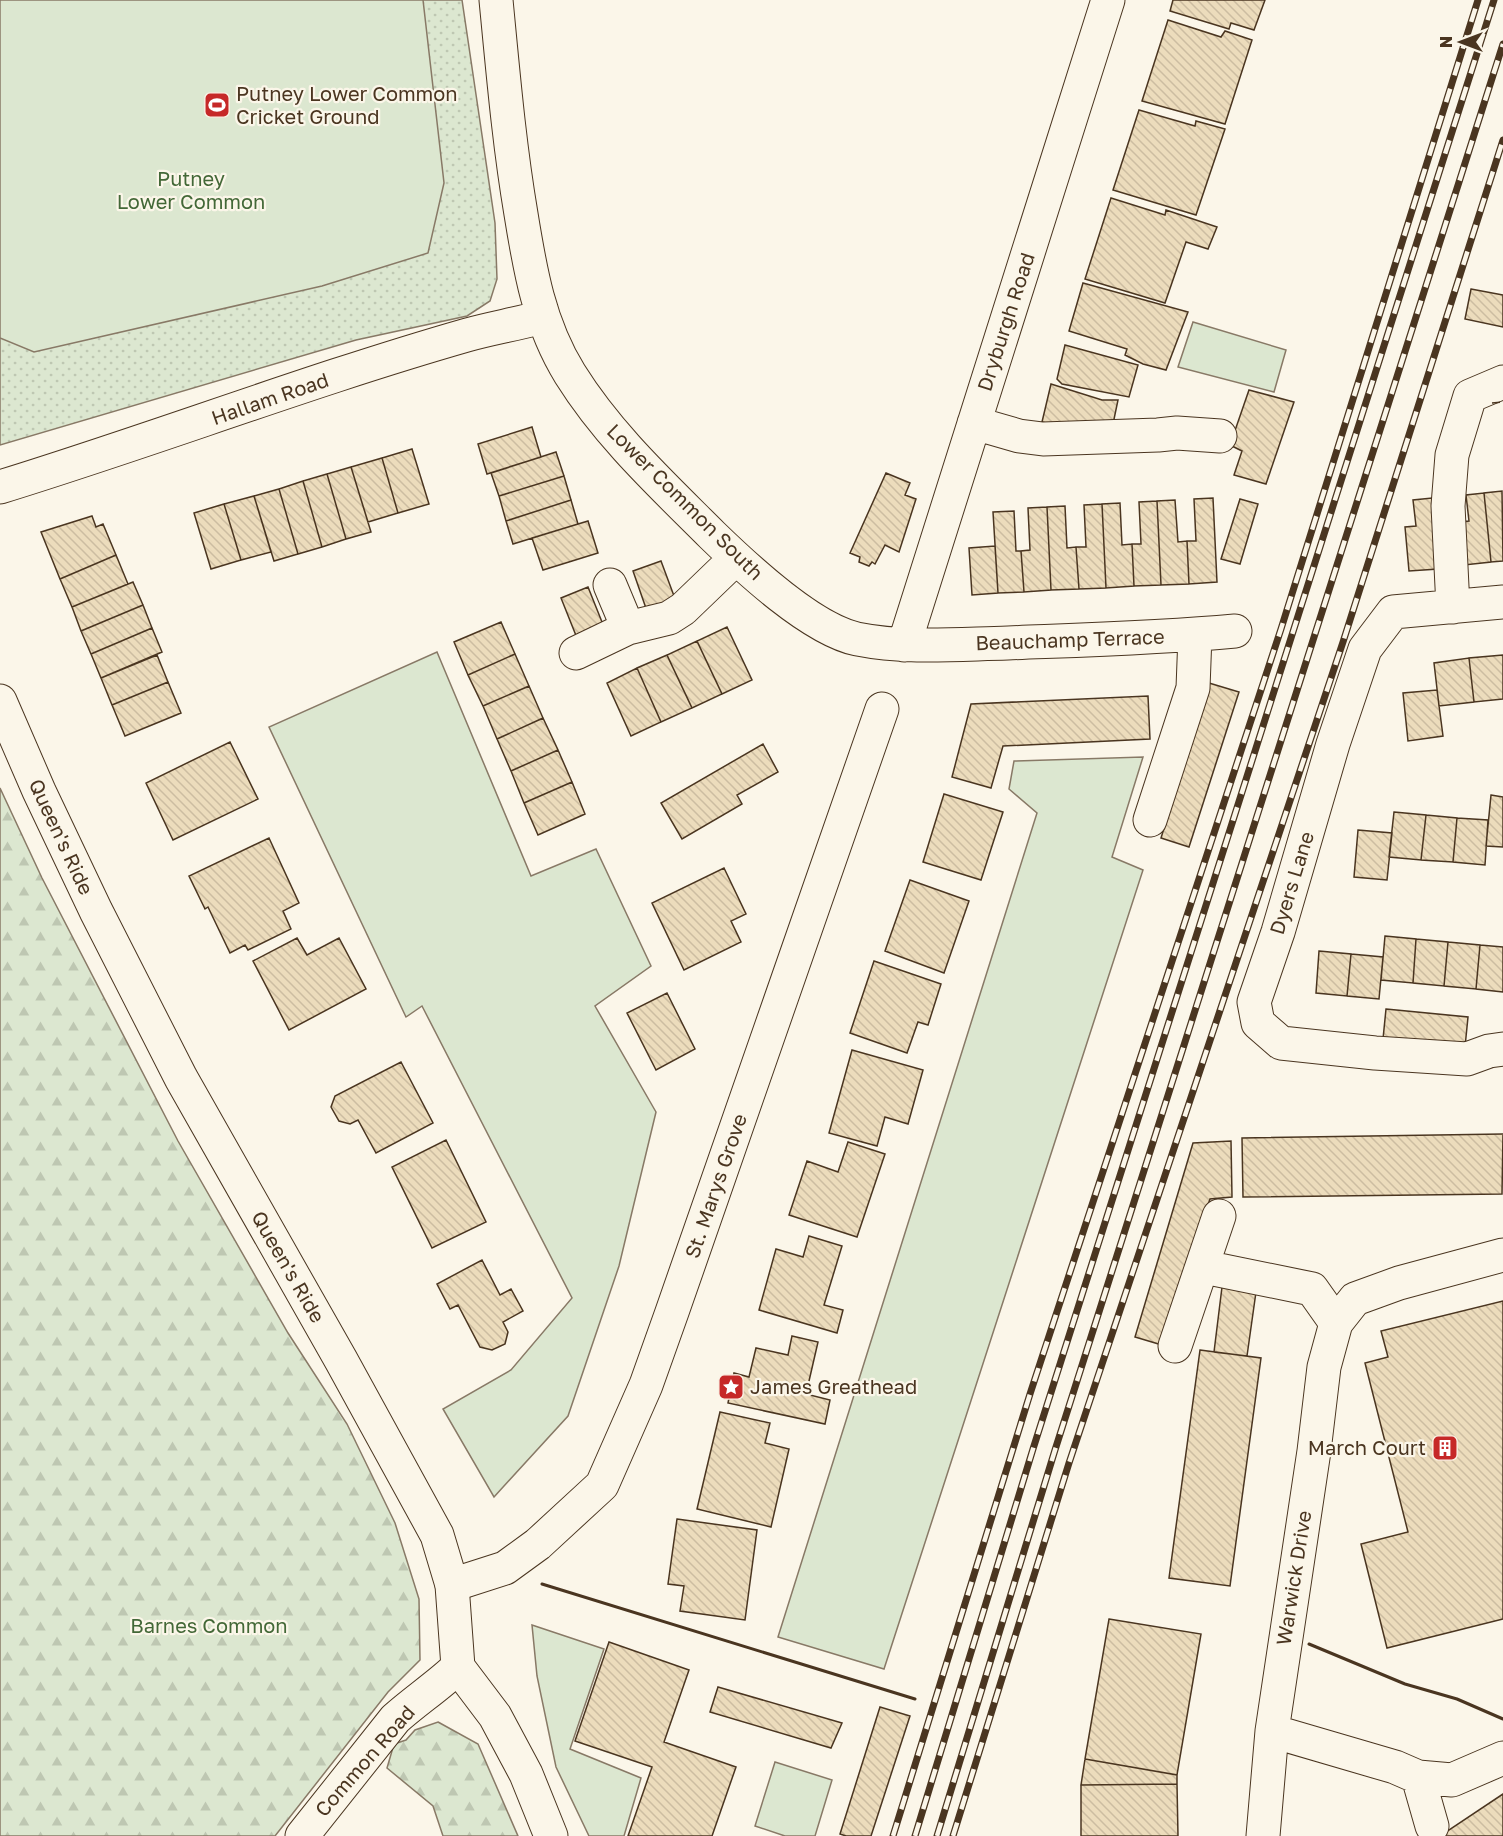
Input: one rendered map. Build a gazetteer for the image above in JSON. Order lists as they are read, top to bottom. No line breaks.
{"streets":{"street":["Dryburgh Road","Hallam Road","Lower Common South","Beauchamp Terrace","Queen's Ride","Dyers Lane","St. Marys Grove","Warwick Drive","Common Road"]},"crossings":[["Dryburgh Road","Lower Common South"],["Dryburgh Road","Beauchamp Terrace"],["Hallam Road","Lower Common South"],["Lower Common South","Beauchamp Terrace"],["Queen's Ride","St. Marys Grove"],["Queen's Ride","Common Road"]],"parks":["Putney Lower Common","Barnes Common"],"places":{"sports":["Putney Lower Common Cricket Ground"],"place":["James Greathead"],"building":["March Court"]},"north":"left"}
